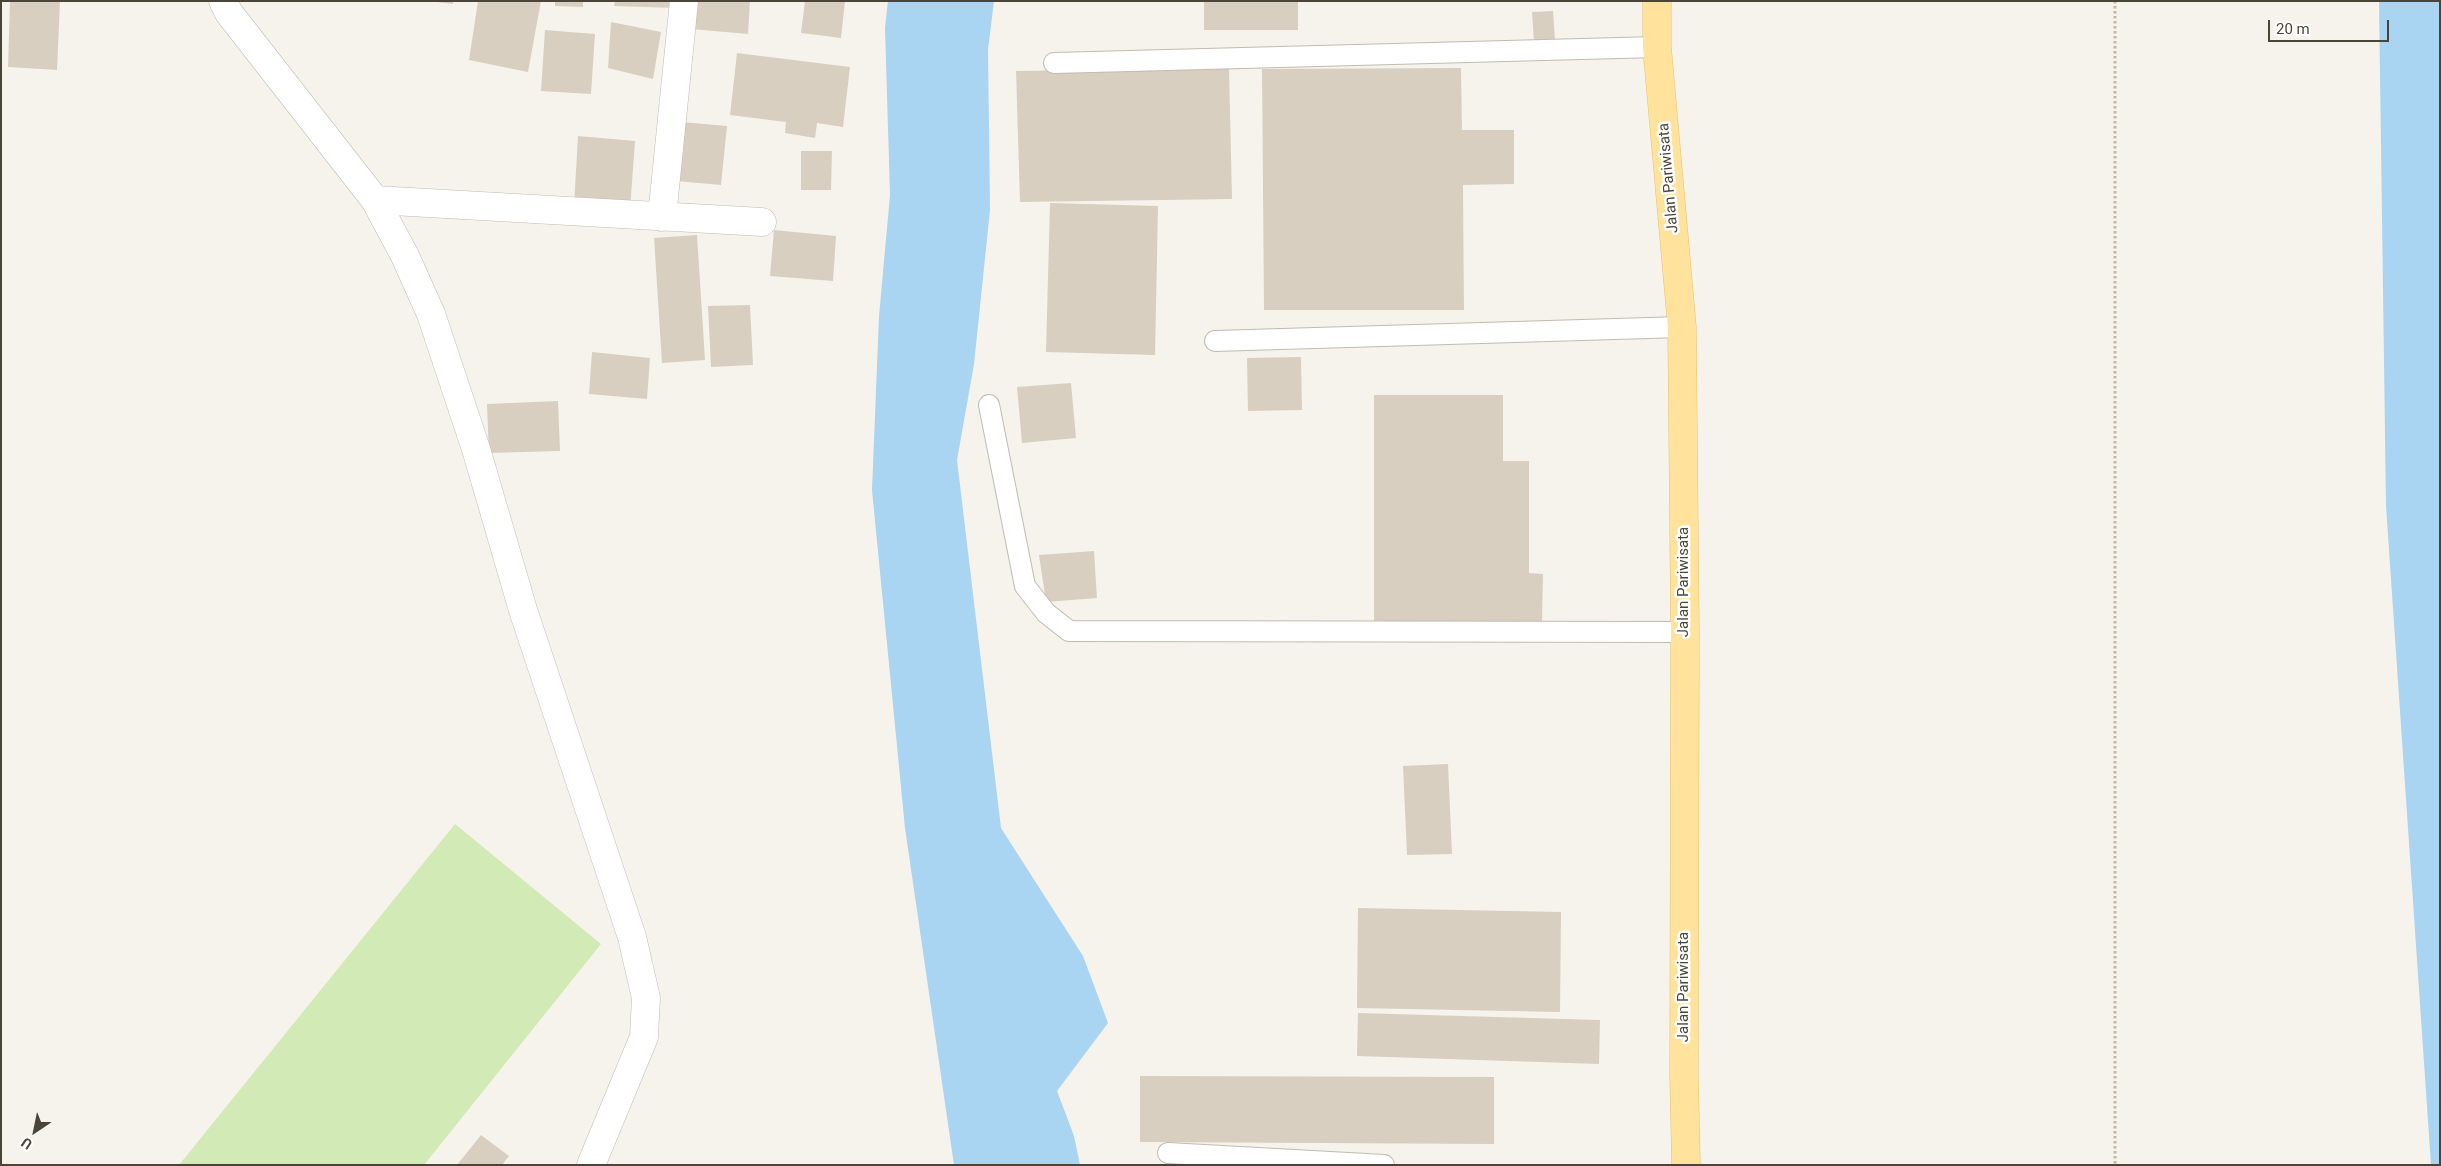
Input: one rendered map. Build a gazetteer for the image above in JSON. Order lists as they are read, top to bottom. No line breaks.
{"streets":{"main road":["Jalan Pariwisata"]},"scale_bar":"20 m","north":"bottom left"}
